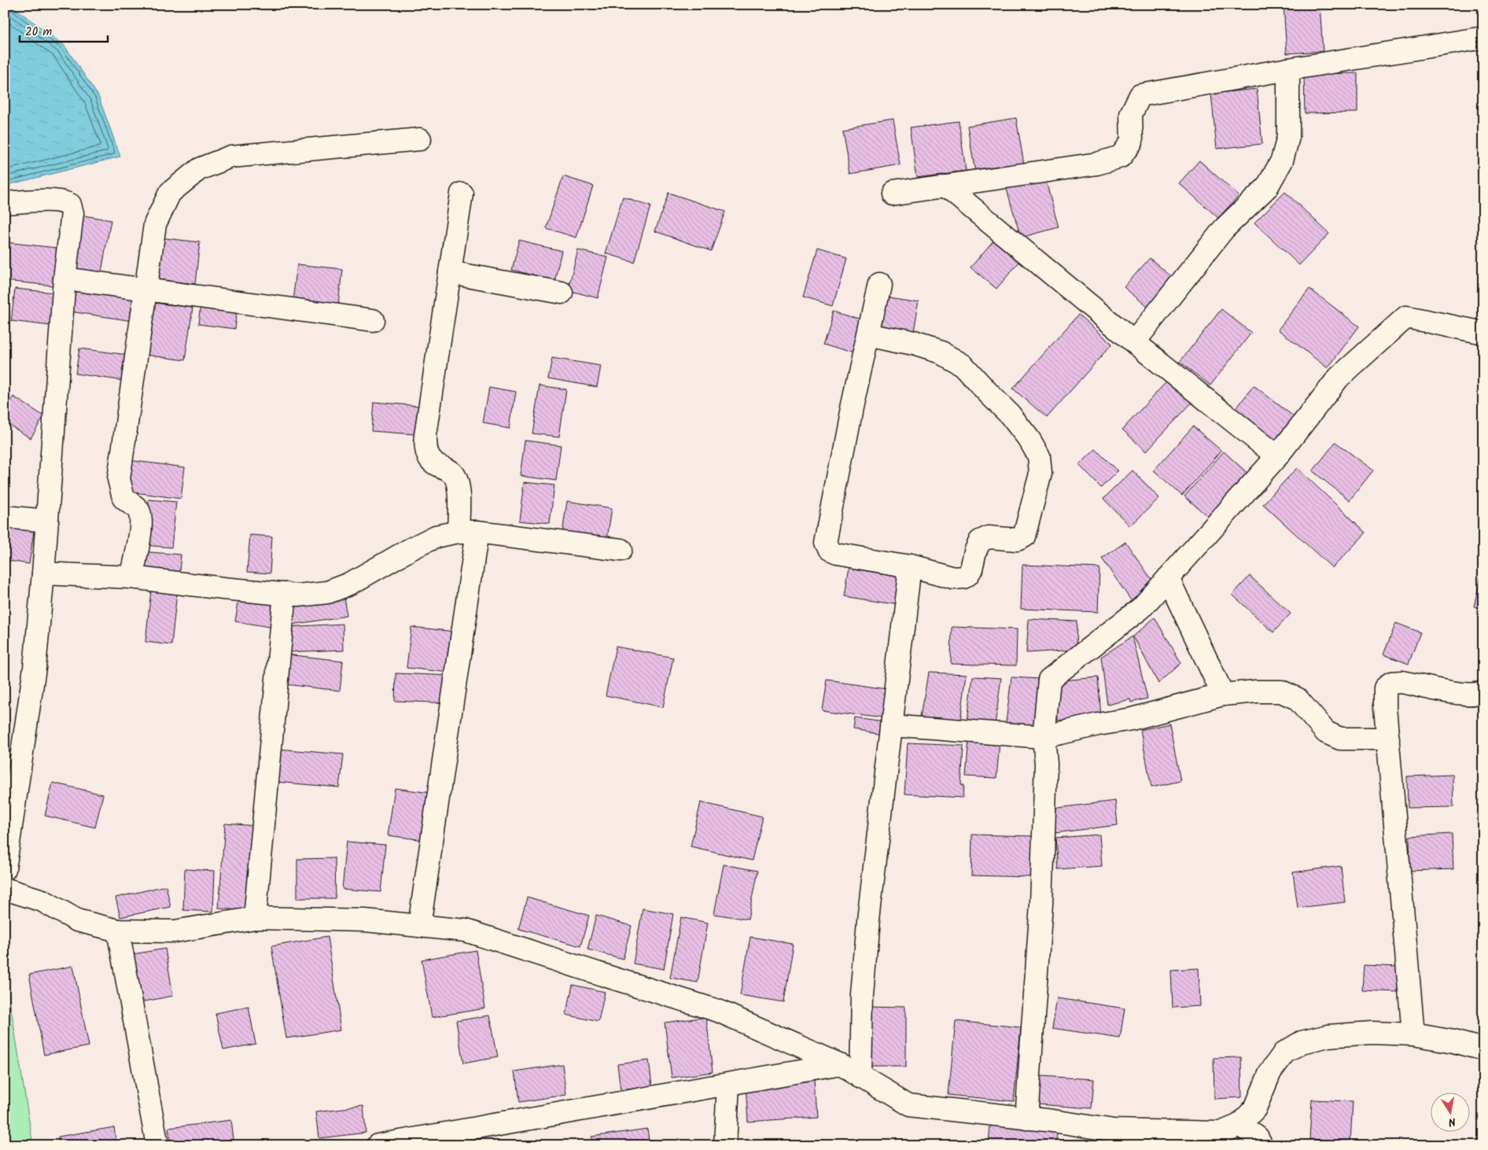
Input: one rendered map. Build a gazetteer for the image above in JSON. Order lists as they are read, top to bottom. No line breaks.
{"scale_bar":"20 m","north":"bottom"}
